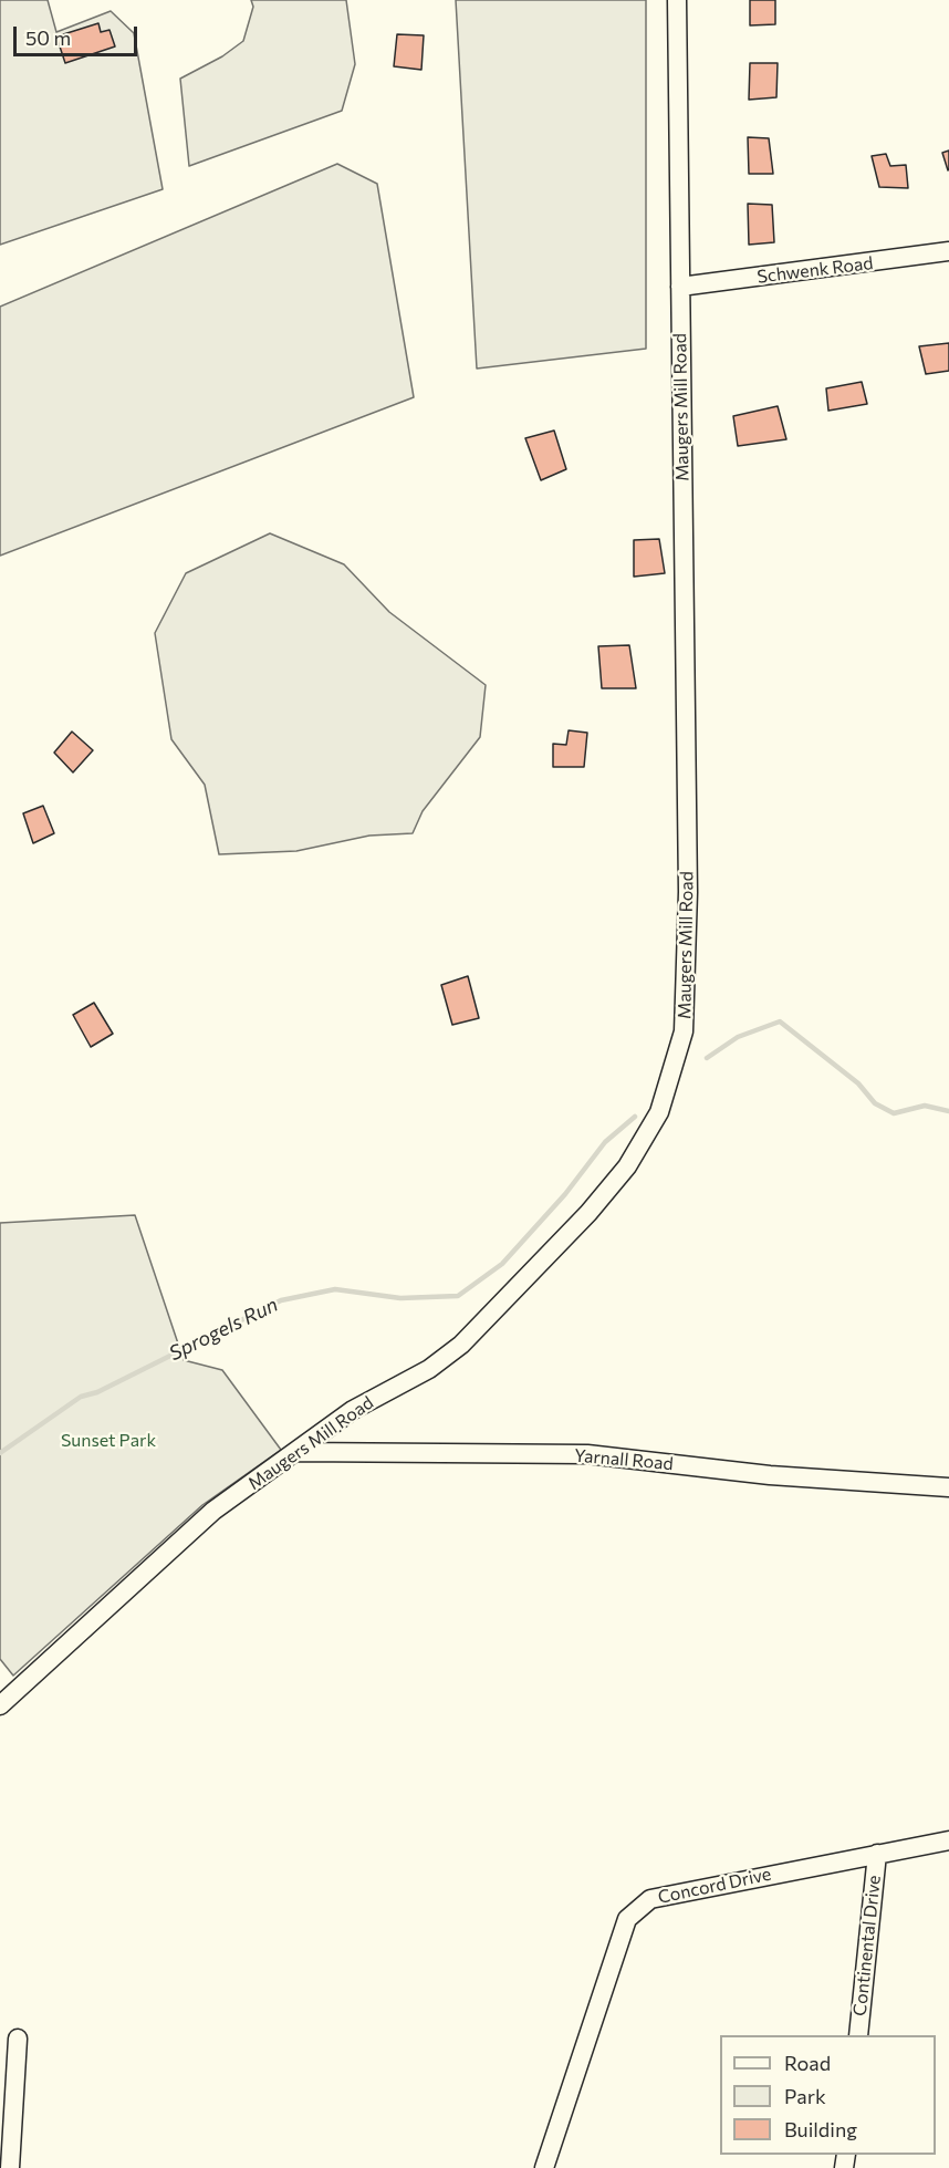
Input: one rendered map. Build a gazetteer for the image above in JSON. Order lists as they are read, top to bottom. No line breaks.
{"streets":{"street":["Schwenk Road","Maugers Mill Road","Yarnall Road","Concord Drive","Continental Drive"]},"crossings":[["Schwenk Road","Maugers Mill Road"],["Maugers Mill Road","Yarnall Road"],["Concord Drive","Continental Drive"]],"water":["Sprogels Run"],"parks":["Sunset Park"],"legend":["Road","Park","Building"],"scale_bar":"50 m"}
